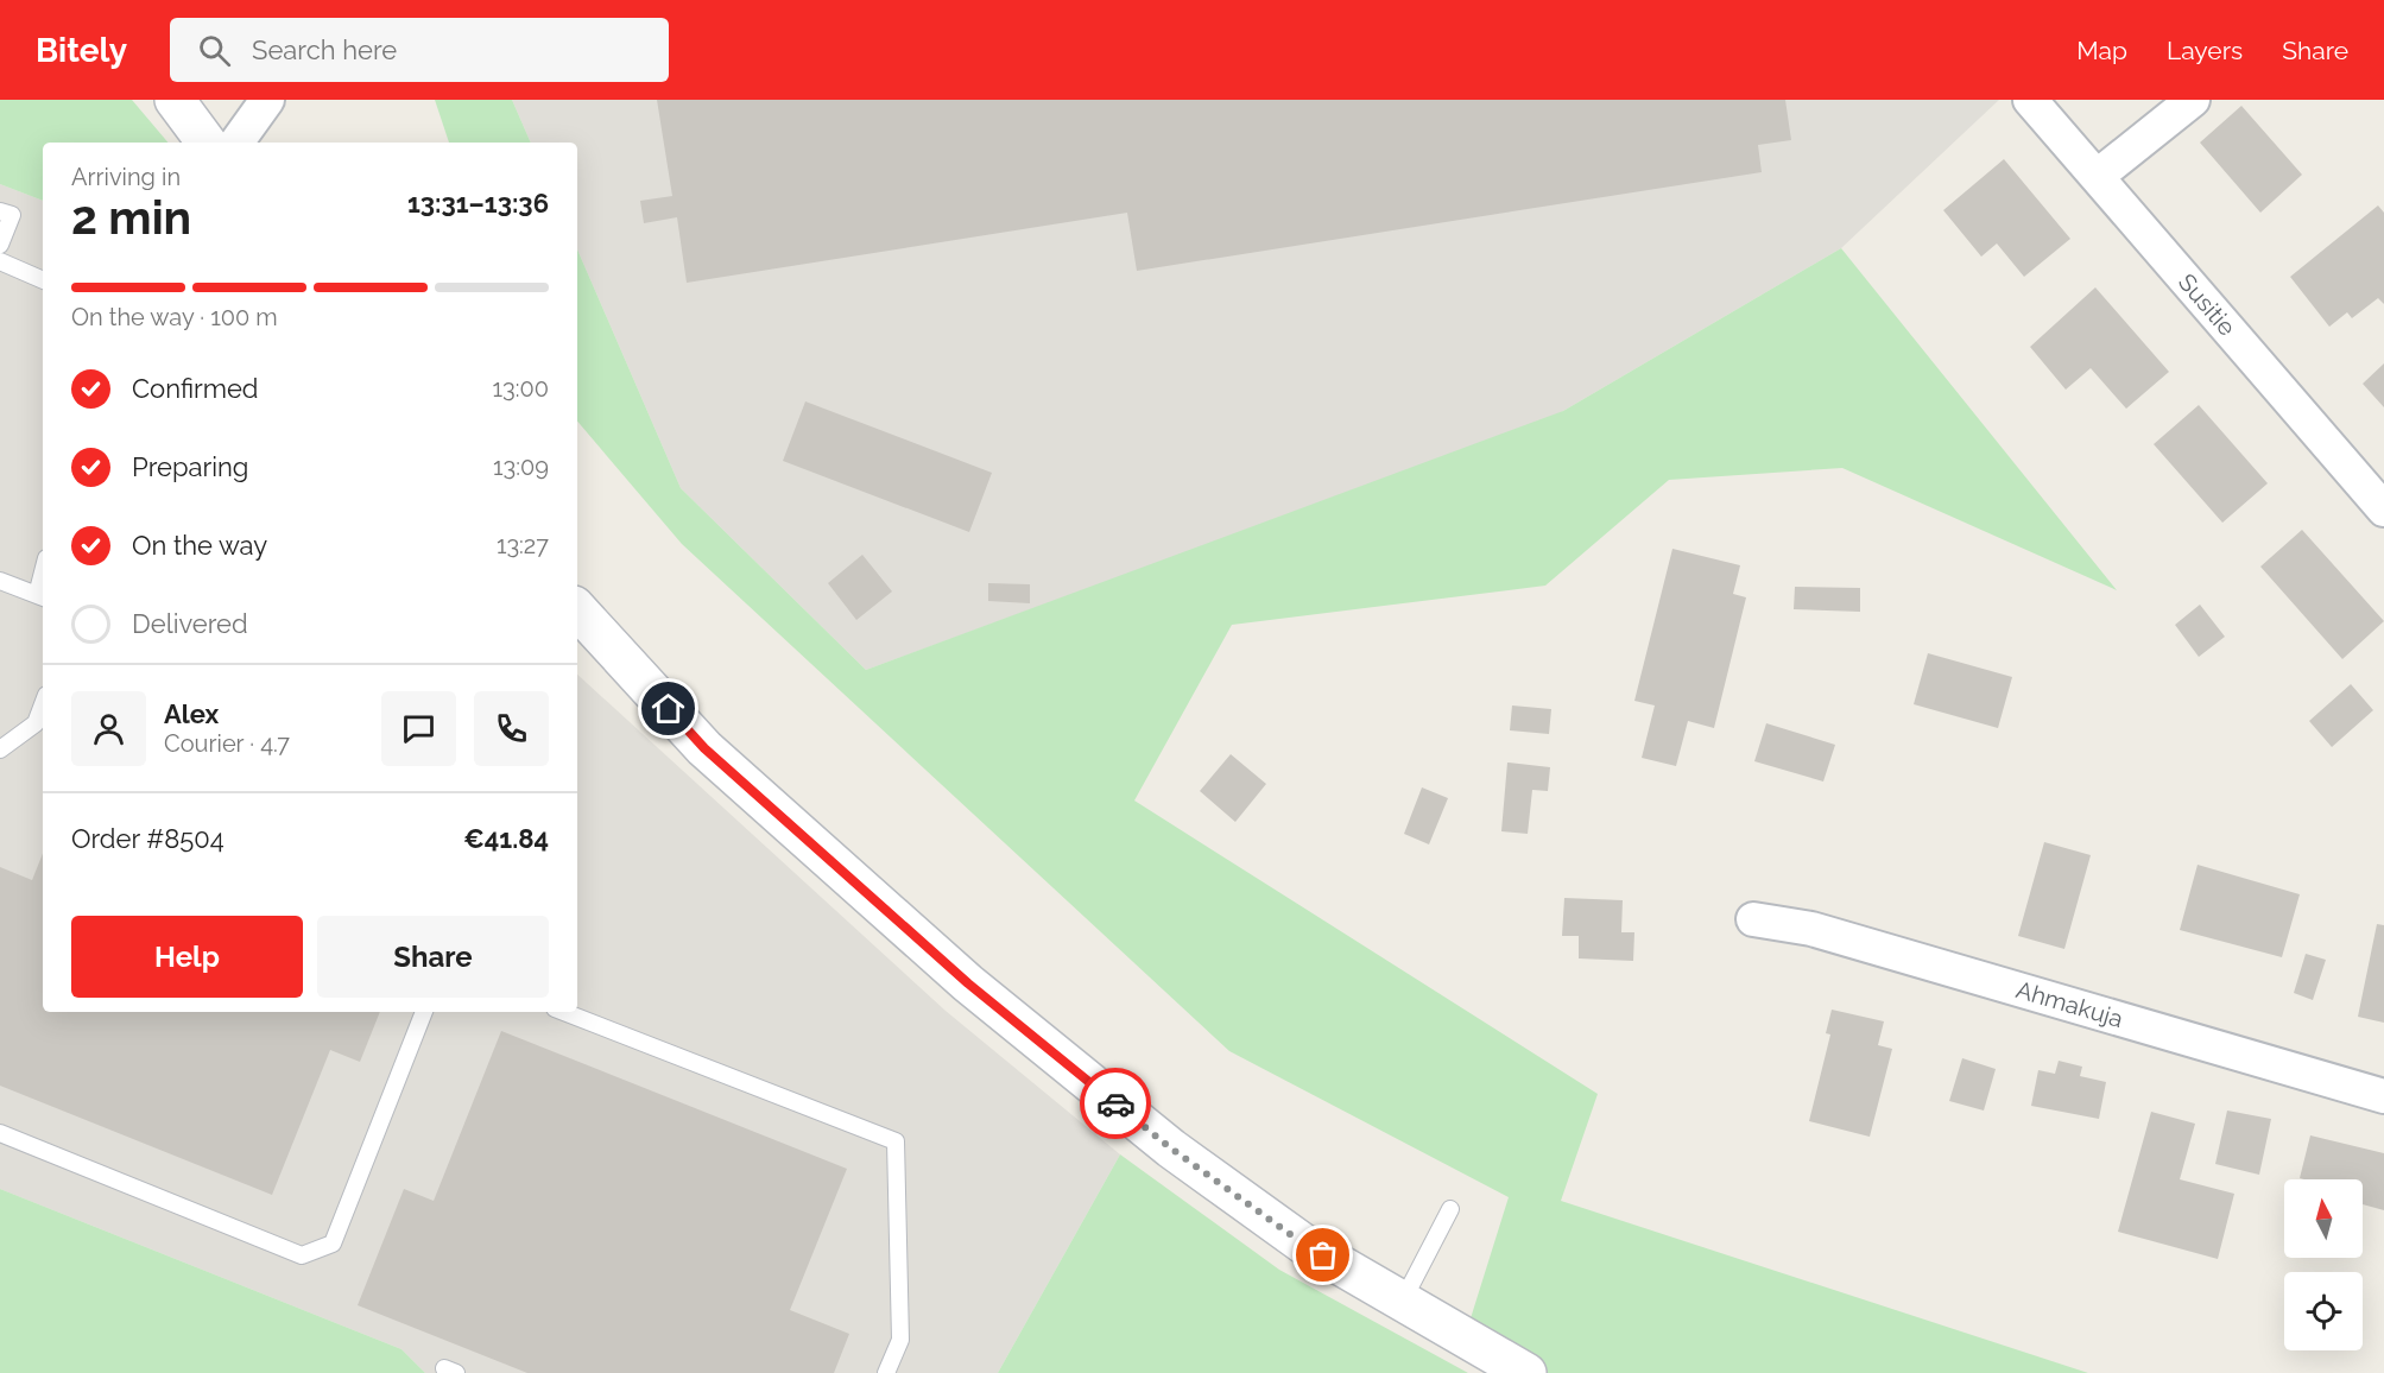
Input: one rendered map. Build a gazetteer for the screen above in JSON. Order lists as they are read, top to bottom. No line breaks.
{"streets":{"street":["Susitie","Ahmakuja"]},"north":"top","page":{"header":"Bitely","search":"Search here","nav":["Map","Layers","Share"],"heading":["2 min","Arriving in","13:31–13:36"],"panel":["Alex","Courier · 4.7","Order #8504","€41.84"],"bar":"On the way · 100 m","list":[["Confirmed","13:00"],["Preparing","13:09"],["On the way","13:27"],"Delivered"],"buttons":["Help","Share"]}}
